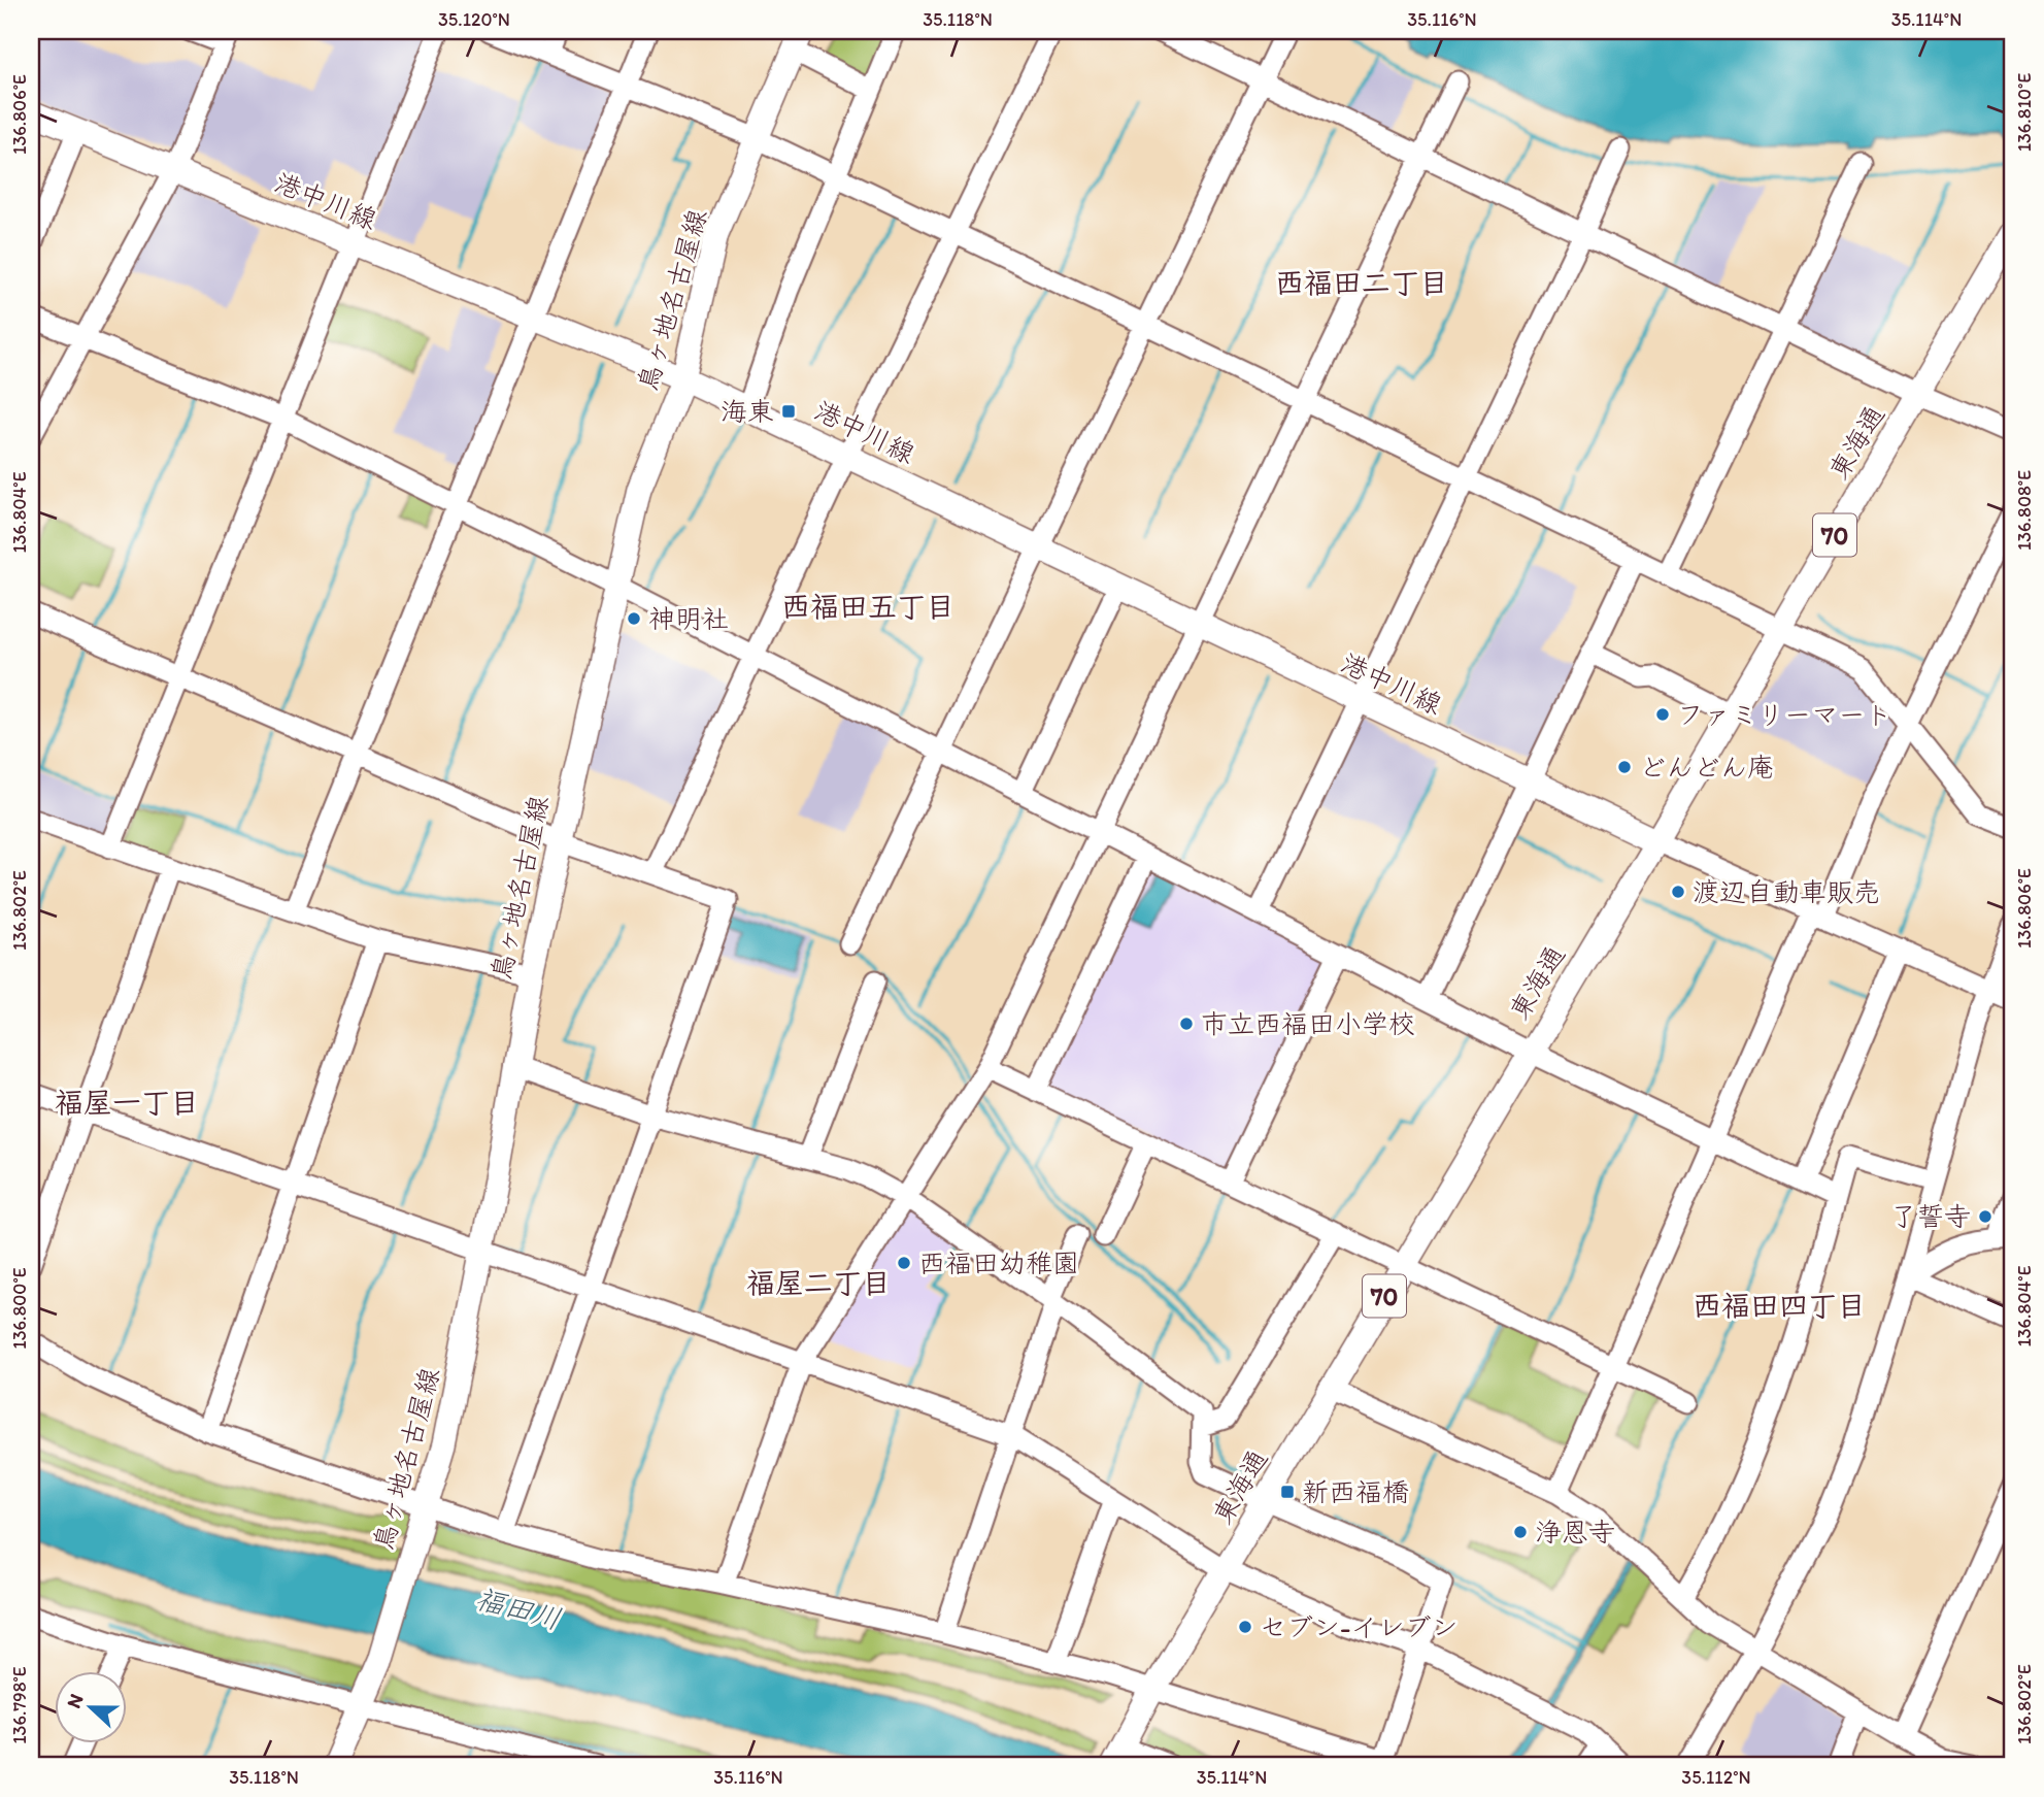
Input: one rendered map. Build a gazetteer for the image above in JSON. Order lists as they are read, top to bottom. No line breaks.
{"streets":{"main road":["港中川線","鳥ヶ地名古屋線","東海通","70"]},"crossings":[["港中川線","鳥ヶ地名古屋線"],["港中川線","東海通"]],"districts":["西福田二丁目","西福田五丁目","福屋一丁目","福屋二丁目","西福田四丁目"],"water":["福田川"],"places":{"transit":["海東","新西福橋"],"other":["神明社","ファミリーマート","どんどん庵","渡辺自動車販売","市立西福田小学校","了誓寺","西福田幼稚園","浄恩寺","セブン-イレブン"]},"north":"left","coordinates":["35.120°N","35.118°N","35.116°N","35.114°N","136.810°E","136.806°E","136.808°E","136.804°E","136.802°E","136.800°E","136.798°E","35.112°N"]}
